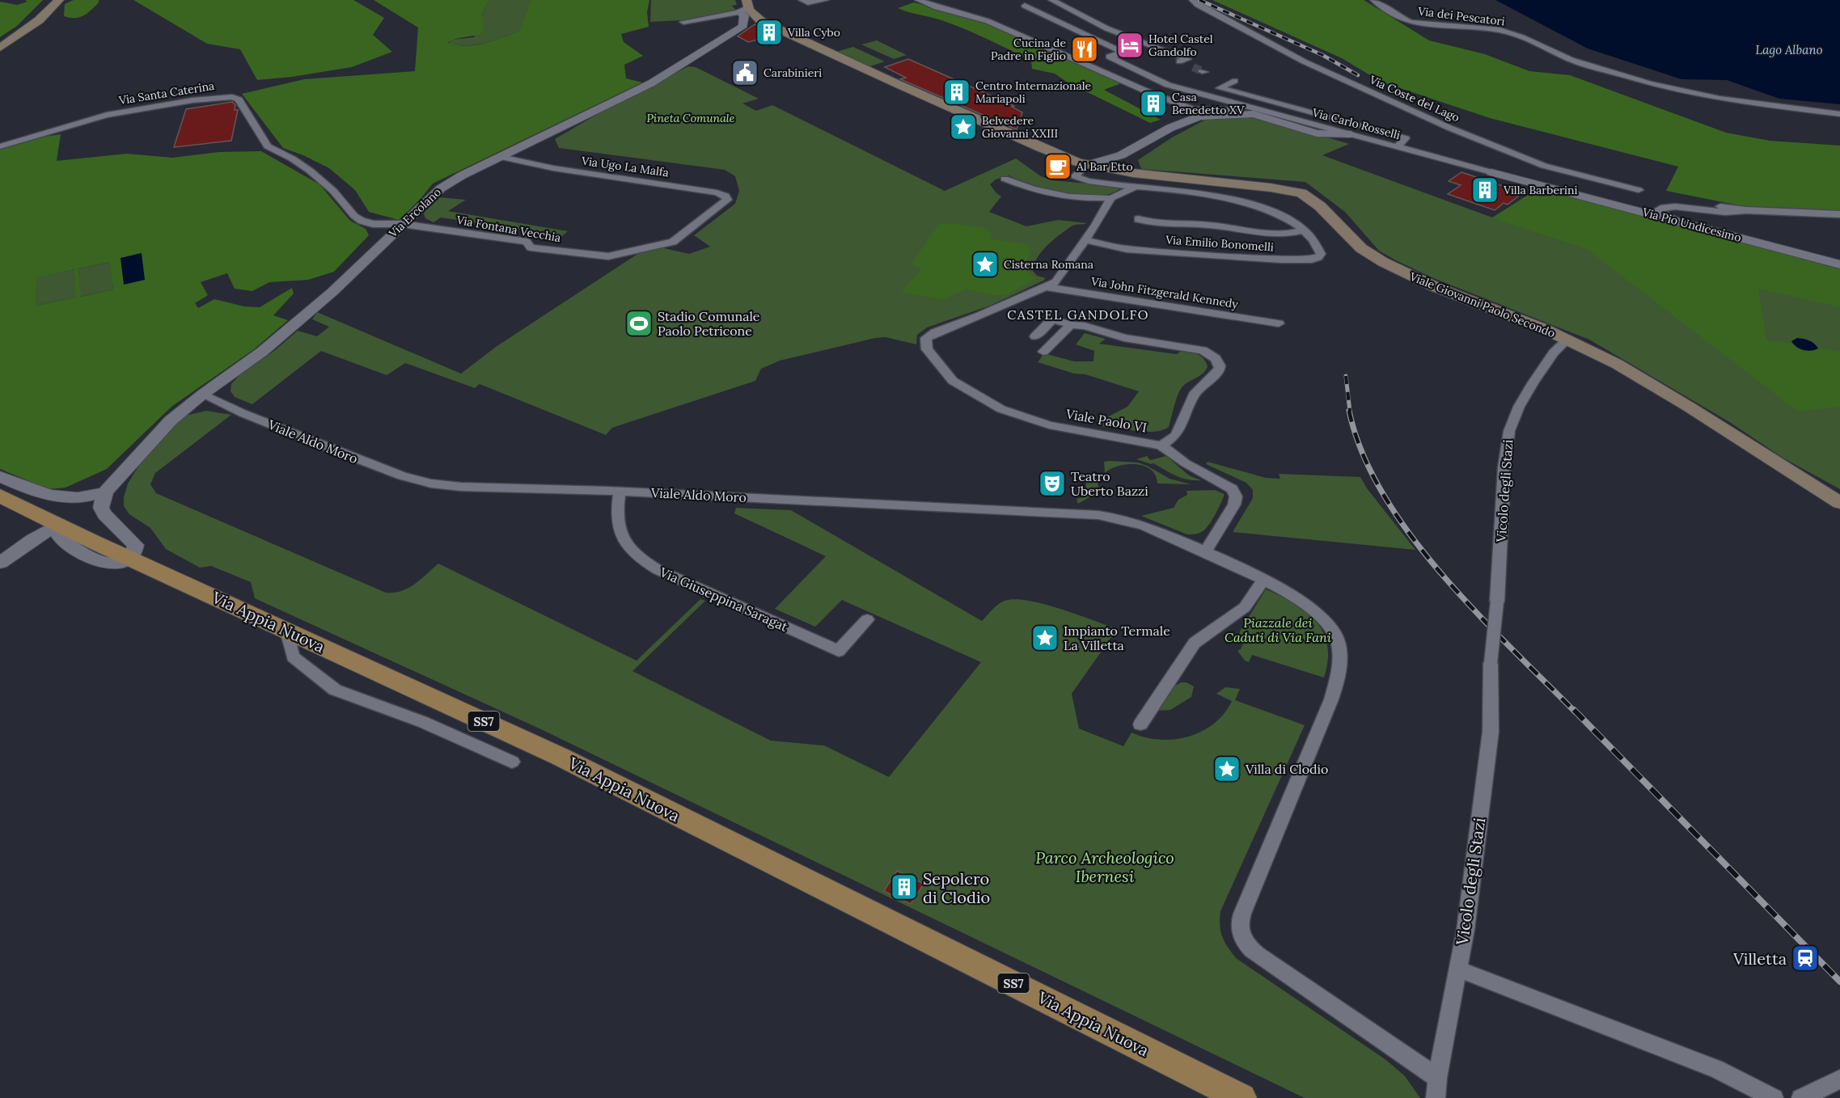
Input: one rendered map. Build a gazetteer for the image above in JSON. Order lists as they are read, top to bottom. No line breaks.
{"streets":{"main road":["Viale Giovanni Paolo Secondo","Via Appia Nuova","SS7"],"street":["Via dei Pescatori","Via Santa Caterina","Via Coste del Lago","Via Carlo Rosselli","Via Ugo La Malfa","Via Ercolano","Via Pio Undicesimo","Via Fontana Vecchia","Via Emilio Bonomelli","Via John Fitzgerald Kennedy","Viale Paolo VI","Viale Aldo Moro","Vicolo degli Stazi","Via Giuseppina Saragat"]},"crossings":[["Via Santa Caterina","Via Ercolano"],["Via Santa Caterina","Via Fontana Vecchia"],["Via Carlo Rosselli","Via Pio Undicesimo"],["Via Ugo La Malfa","Via Ercolano"],["Via Ugo La Malfa","Via Fontana Vecchia"],["Via Ercolano","Via Fontana Vecchia"],["Via Ercolano","Viale Giovanni Paolo Secondo"],["Via Ercolano","Viale Aldo Moro"],["Via Emilio Bonomelli","Viale Giovanni Paolo Secondo"],["Via John Fitzgerald Kennedy","Viale Paolo VI"],["Viale Giovanni Paolo Secondo","Vicolo degli Stazi"],["Viale Paolo VI","Viale Aldo Moro"],["Viale Aldo Moro","Via Giuseppina Saragat"]],"districts":["CASTEL GANDOLFO"],"water":["Lago Albano"],"parks":["Pineta Comunale","Piazzale dei Caduti di Via Fani","Parco Archeologico Ibernesi"],"places":{"building":["Villa Cybo","Centro Internazionale Mariapoli","Casa Benedetto XV","Villa Barberini","Sepolcro di Clodio"],"hotel":["Hotel Castel Gandolfo"],"restaurant":["Cucina de Padre in Figlio"],"public building":["Carabinieri"],"place":["Belvedere Giovanni XXIII","Cisterna Romana","Impianto Termale La Villetta","Villa di Clodio"],"cafe":["Al Bar Etto"],"sports":["Stadio Comunale Paolo Petricone"],"theatre":["Teatro Uberto Bazzi"],"station":["Villetta"]}}
